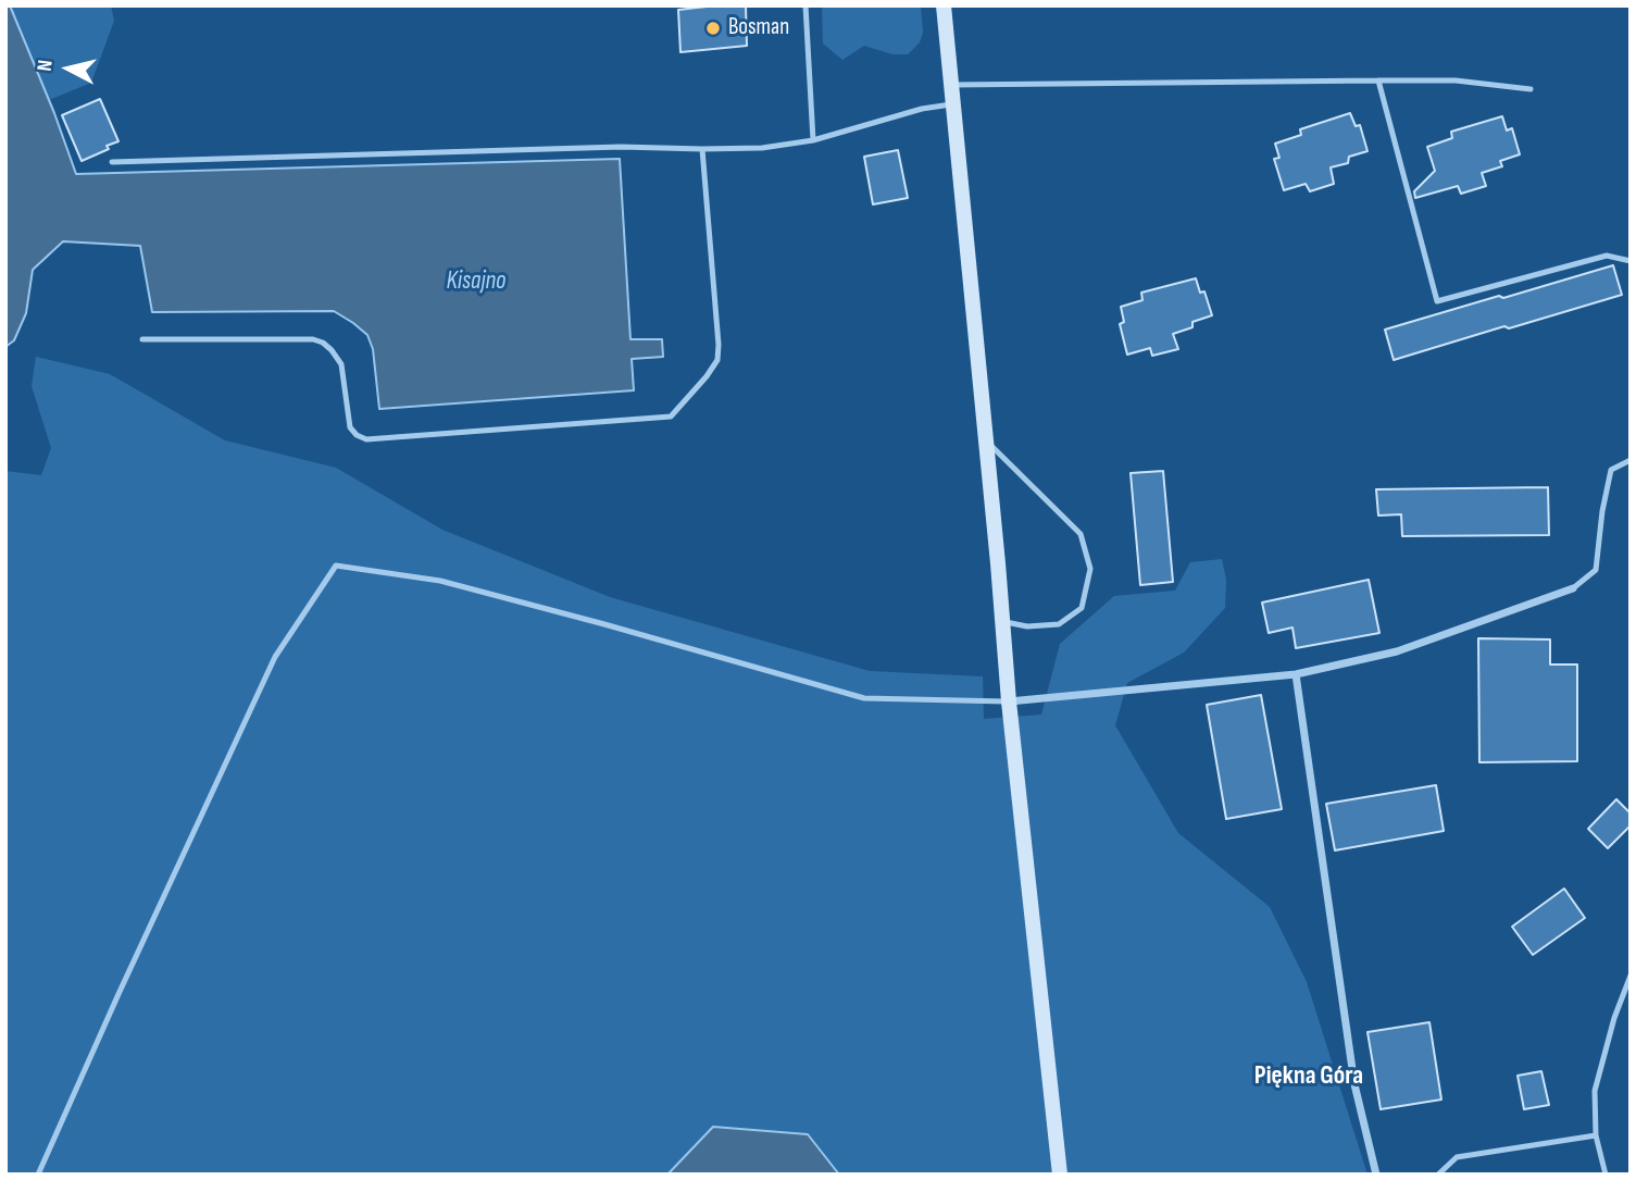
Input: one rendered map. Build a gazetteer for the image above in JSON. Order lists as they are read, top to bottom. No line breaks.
{"districts":["Piękna Góra"],"water":["Kisajno"],"places":["Bosman"],"north":"left"}
